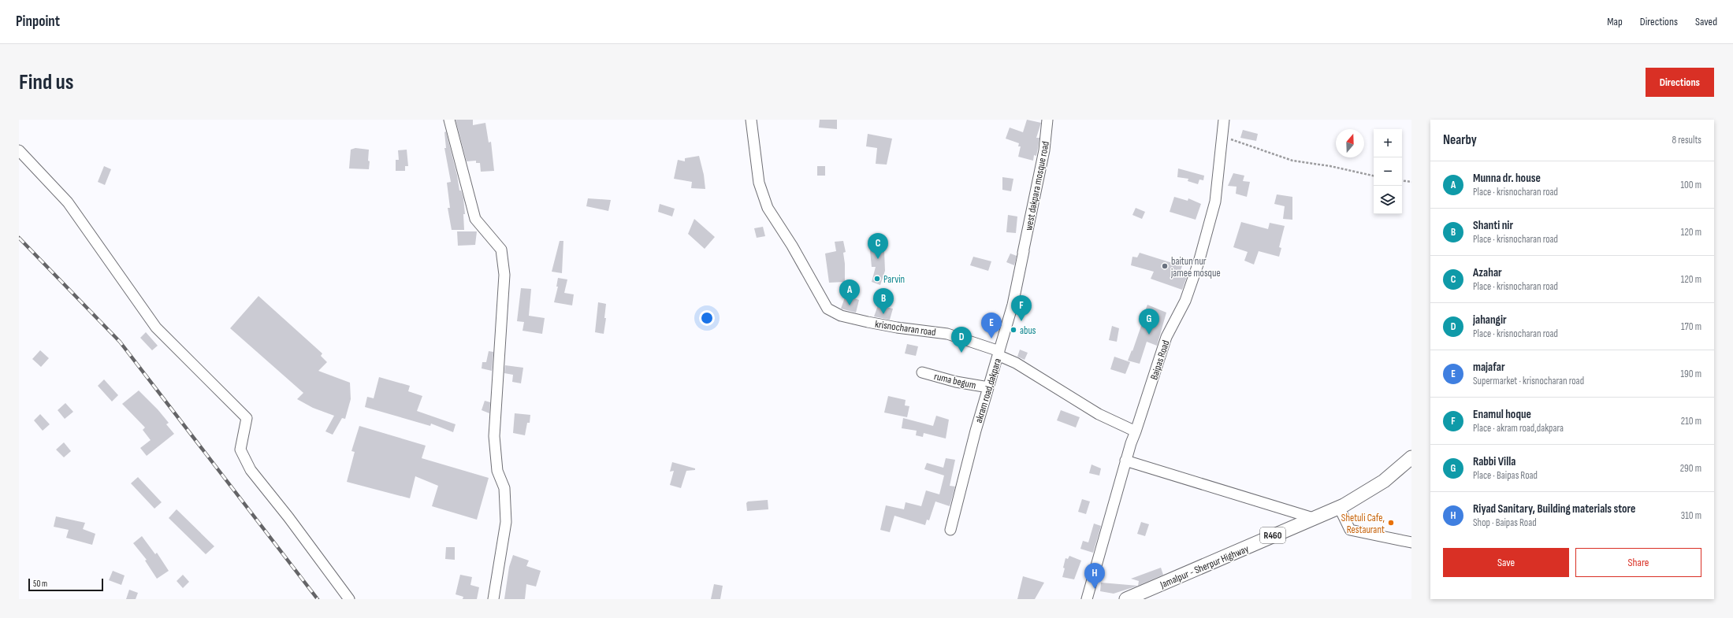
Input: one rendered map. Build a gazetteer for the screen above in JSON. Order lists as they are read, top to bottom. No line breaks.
{"streets":{"main road":["R460","Jamalpur - Sherpur Highway"],"street":["west dakpara mosque road","krisnocharan road","Baipas Road","ruma begum","akram road,dakpara"]},"crossings":[["west dakpara mosque road","akram road,dakpara"],["krisnocharan road","Baipas Road"],["krisnocharan road","akram road,dakpara"],["ruma begum","akram road,dakpara"]],"places":["baitun nur jamee mosque","Parvin","abus","Shetuli Cafe, Restaurant"],"scale_bar":"50 m","north":"top","page":{"header":"Pinpoint","nav":["Map","Directions","Saved"],"buttons":["Directions",["Save","Share"]],"title":"Find us","heading":["Nearby","8 results"],"map_buttons":["+","−"],"list":[{"mark":"A","name":"Munna dr. house","note":"Place · krisnocharan road","value":"100 m"},{"mark":"B","name":"Shanti nir","note":"Place · krisnocharan road","value":"120 m"},{"mark":"C","name":"Azahar","note":"Place · krisnocharan road","value":"120 m"},{"mark":"D","name":"jahangir","note":"Place · krisnocharan road","value":"170 m"},{"mark":"E","name":"majafar","note":"Supermarket · krisnocharan road","value":"190 m"},{"mark":"F","name":"Enamul hoque","note":"Place · akram road,dakpara","value":"210 m"},{"mark":"G","name":"Rabbi Villa","note":"Place · Baipas Road","value":"290 m"},{"mark":"H","name":"Riyad Sanitary, Building materials store","note":"Shop · Baipas Road","value":"310 m"}],"pins":["C","A","B","F","G","E","D","H"],"scale":"50 m"}}
